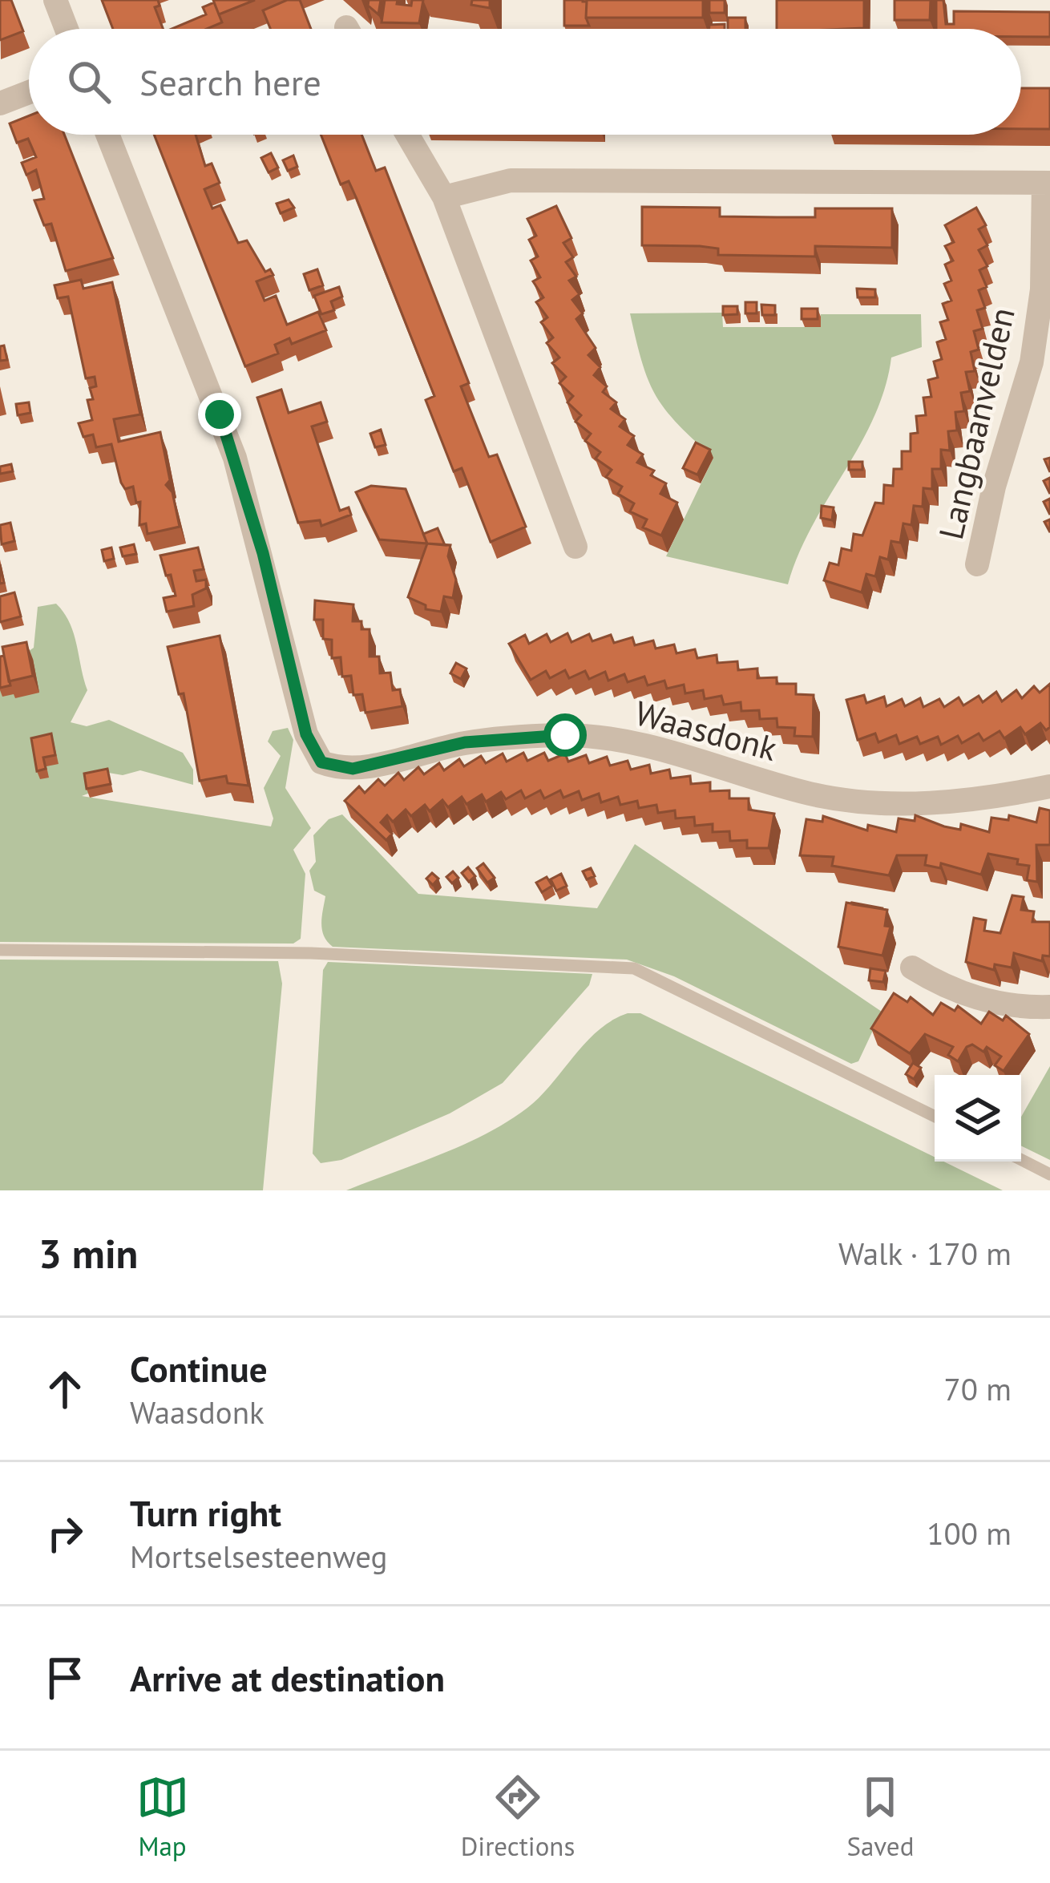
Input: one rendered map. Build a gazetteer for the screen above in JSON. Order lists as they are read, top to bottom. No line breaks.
{"streets":{"street":["Langbaanvelden","Waasdonk"]},"page":{"search":"Search here","heading":["3 min","Walk · 170 m"],"list":[["Continue","Waasdonk","70 m"],["Turn right","Mortselsesteenweg","100 m"],"Arrive at destination"],"nav":["Map","Directions","Saved"]}}
